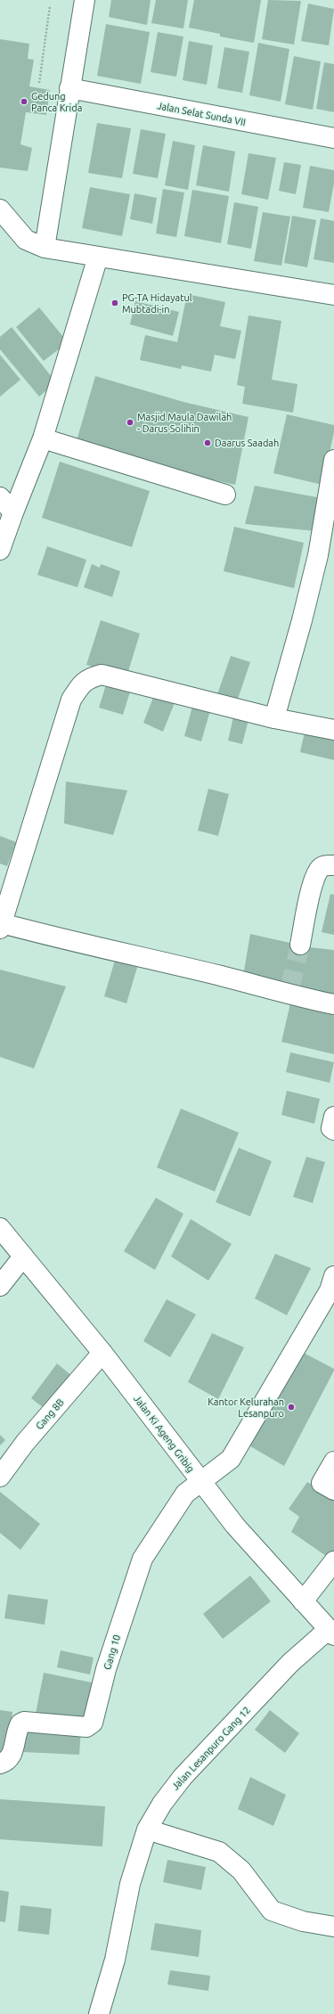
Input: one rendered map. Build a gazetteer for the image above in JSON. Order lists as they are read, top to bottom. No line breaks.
{"streets":{"street":["Jalan Selat Sunda VII","Gang 8B","Jalan Ki Ageng Gribig","Gang 10","Jalan Lesanpuro Gang 12"]},"crossings":[["Gang 8B","Jalan Ki Ageng Gribig"],["Jalan Ki Ageng Gribig","Gang 10"],["Jalan Ki Ageng Gribig","Jalan Lesanpuro Gang 12"]],"places":["Gedung Panca Krida","PG-TA Hidayatul Mubtadi-in","Masjid Maula Dawilah - Darus Solihin","Daarus Saadah","Kantor Kelurahan Lesanpuro"]}
